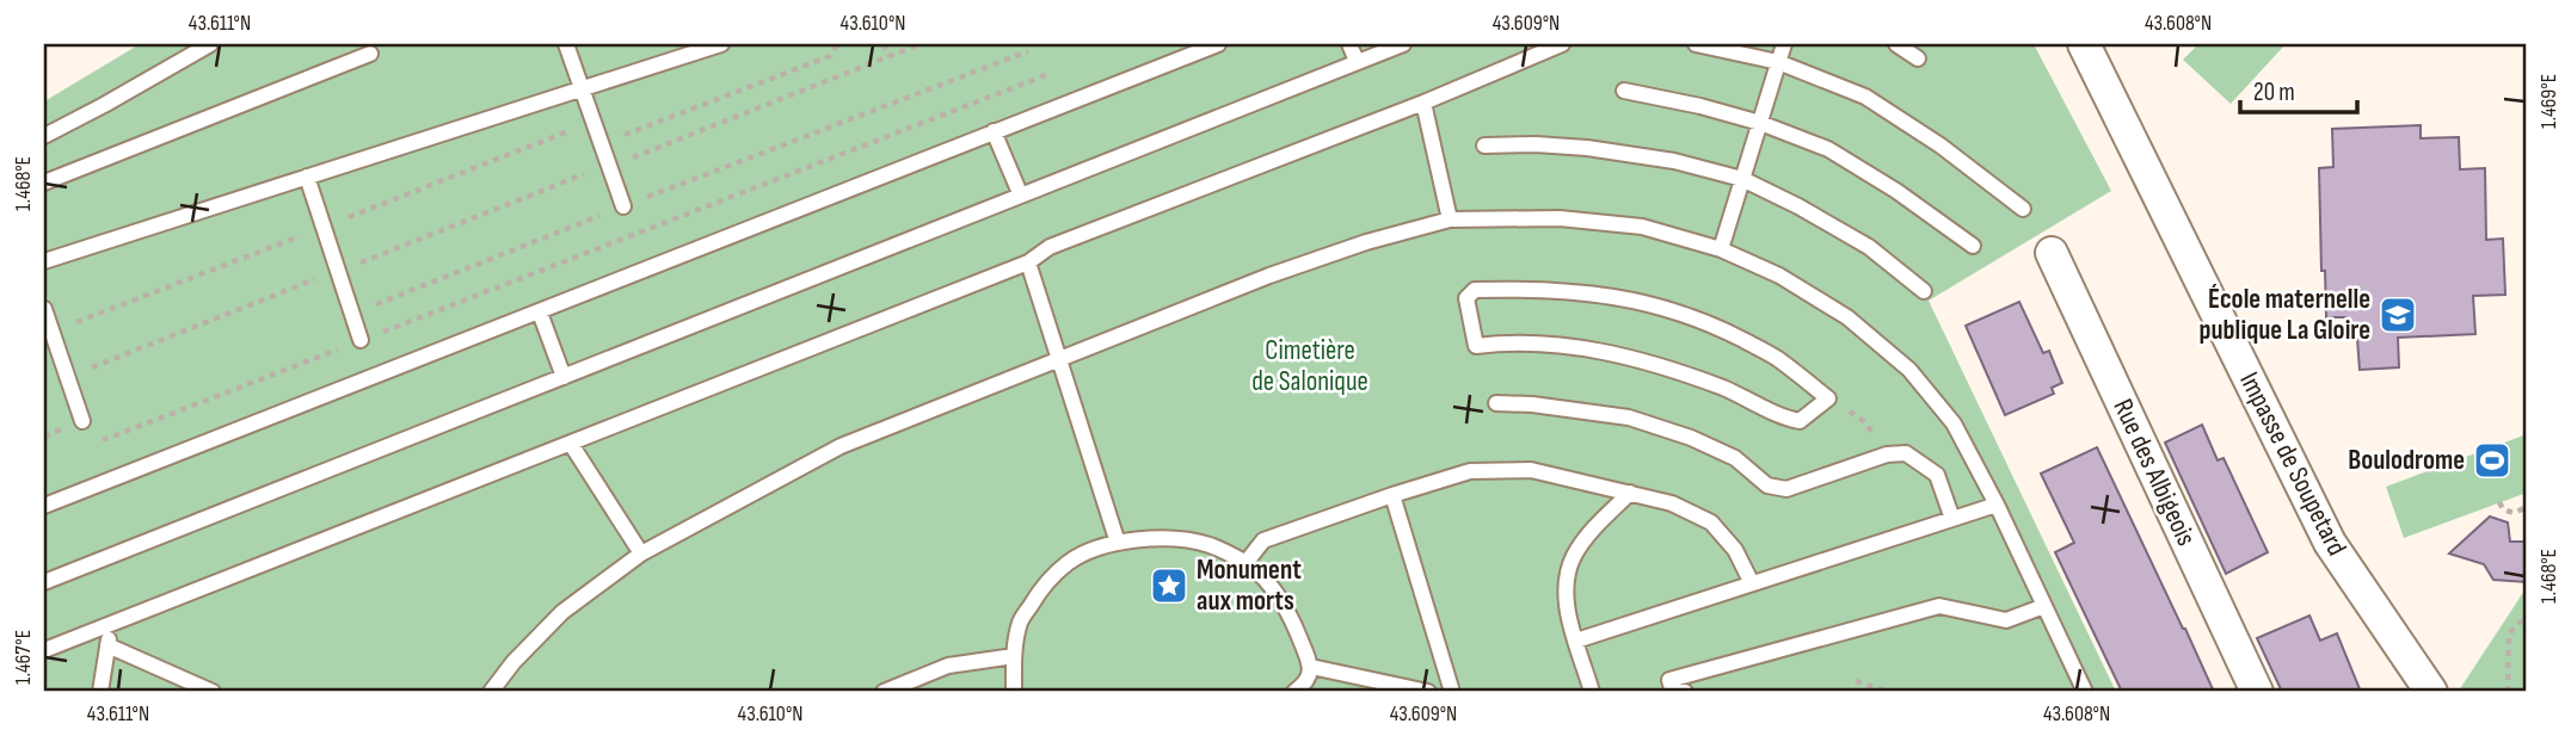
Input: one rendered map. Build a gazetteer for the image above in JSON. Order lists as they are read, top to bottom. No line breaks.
{"streets":{"street":["Impasse de Soupetard","Rue des Albigeois"]},"parks":["Cimetière de Salonique"],"places":{"school or university":["École maternelle publique La Gloire"],"sports":["Boulodrome"],"place":["Monument aux morts"]},"scale_bar":"20 m","coordinates":["43.611°N","43.610°N","43.609°N","43.608°N","1.469°E","1.468°E","1.467°E"]}
